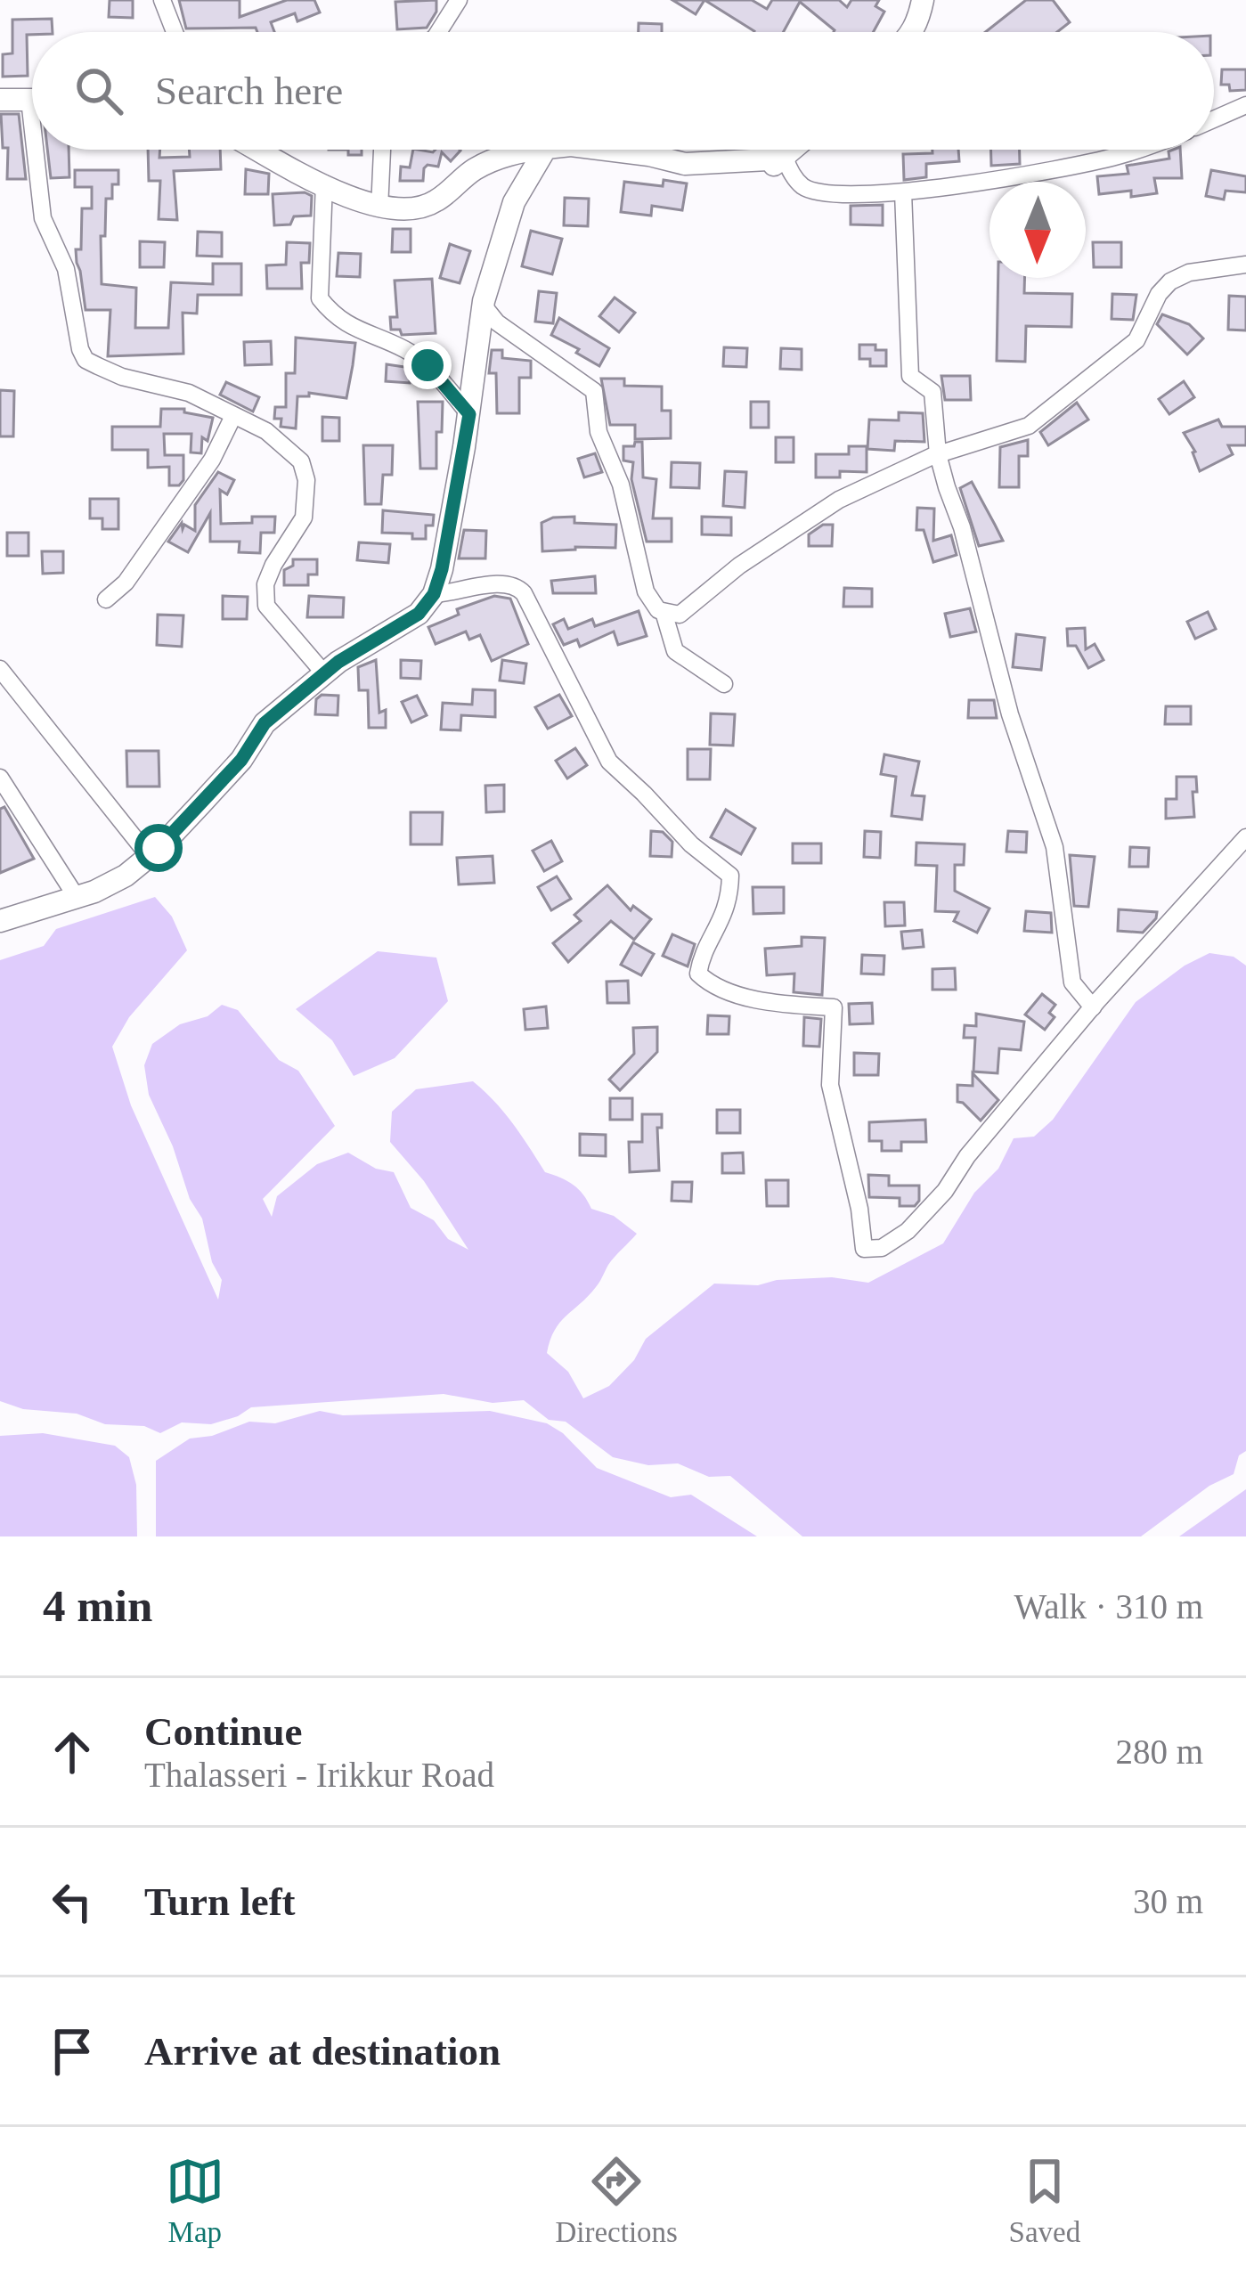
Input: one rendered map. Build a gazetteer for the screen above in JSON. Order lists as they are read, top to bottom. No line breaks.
{"north":"bottom","page":{"search":"Search here","heading":["4 min","Walk · 310 m"],"list":[["Continue","Thalasseri - Irikkur Road","280 m"],["Turn left","30 m"],"Arrive at destination"],"nav":["Map","Directions","Saved"]}}
